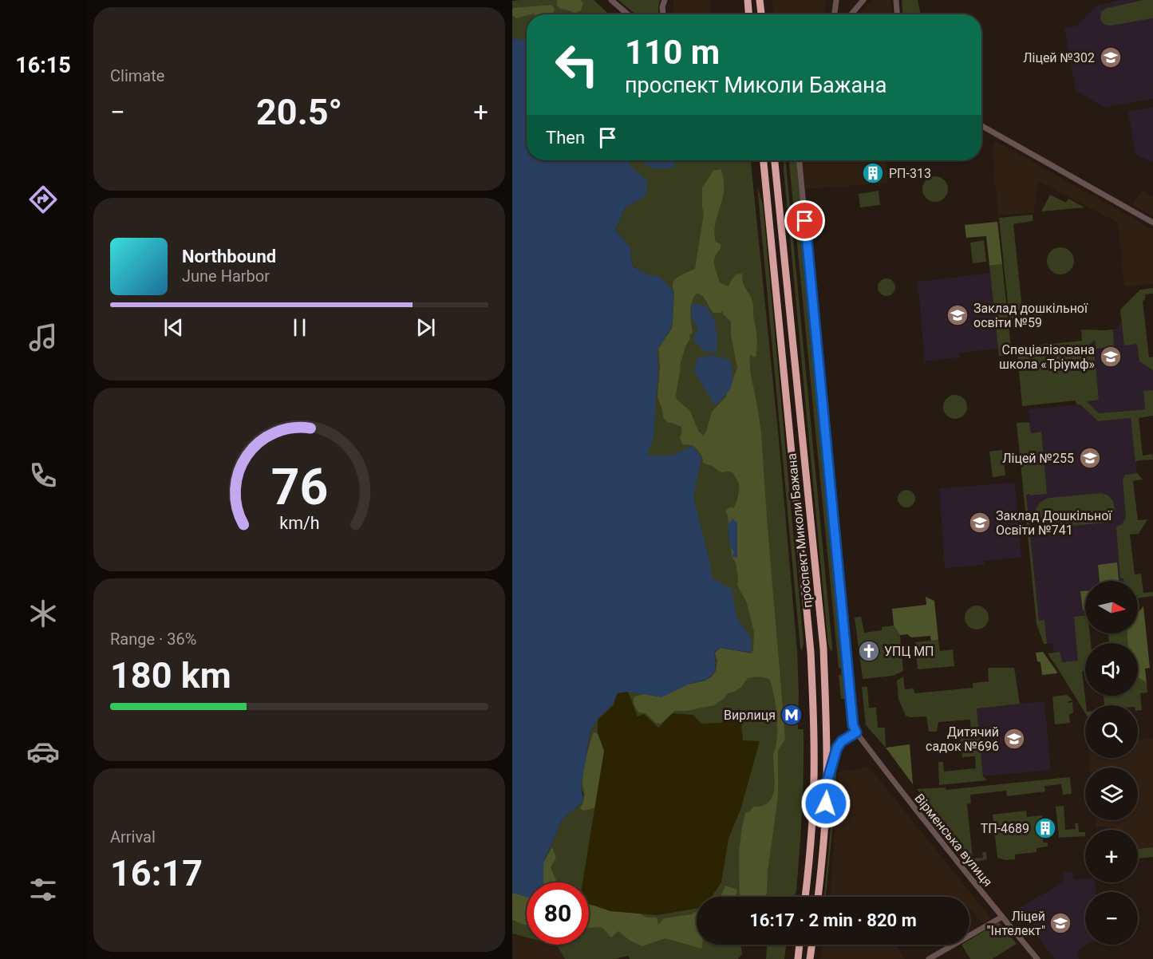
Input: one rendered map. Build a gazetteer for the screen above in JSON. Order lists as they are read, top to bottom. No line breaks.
{"streets":{"highway":["проспект Миколи Бажана"],"street":["Вірменська вулиця"]},"places":{"school or university":["Ліцей №302","Заклад дошкільної освіти №59","Спеціалізована школа «Тріумф»","Ліцей №255","Заклад Дошкільної Освіти №741","Дитячий садок №696","Ліцей \"Інтелект\""],"building":["РП-313","ТП-4689"],"church":["УПЦ МП"],"metro station":["Вирлиця"]},"north":"right","page":{"tabs":"16:15","tile":["Climate",["Range · 36%","180 km"],["Arrival","16:17"]],"turn":["110 m","проспект Миколи Бажана"],"heat":["−","20.5°","+"],"then":"Then","song":["Northbound","June Harbor"],"map_buttons":["+","−"],"limit":"80","trip":"16:17 · 2 min · 820 m","gauge":["76","km/h"]}}
